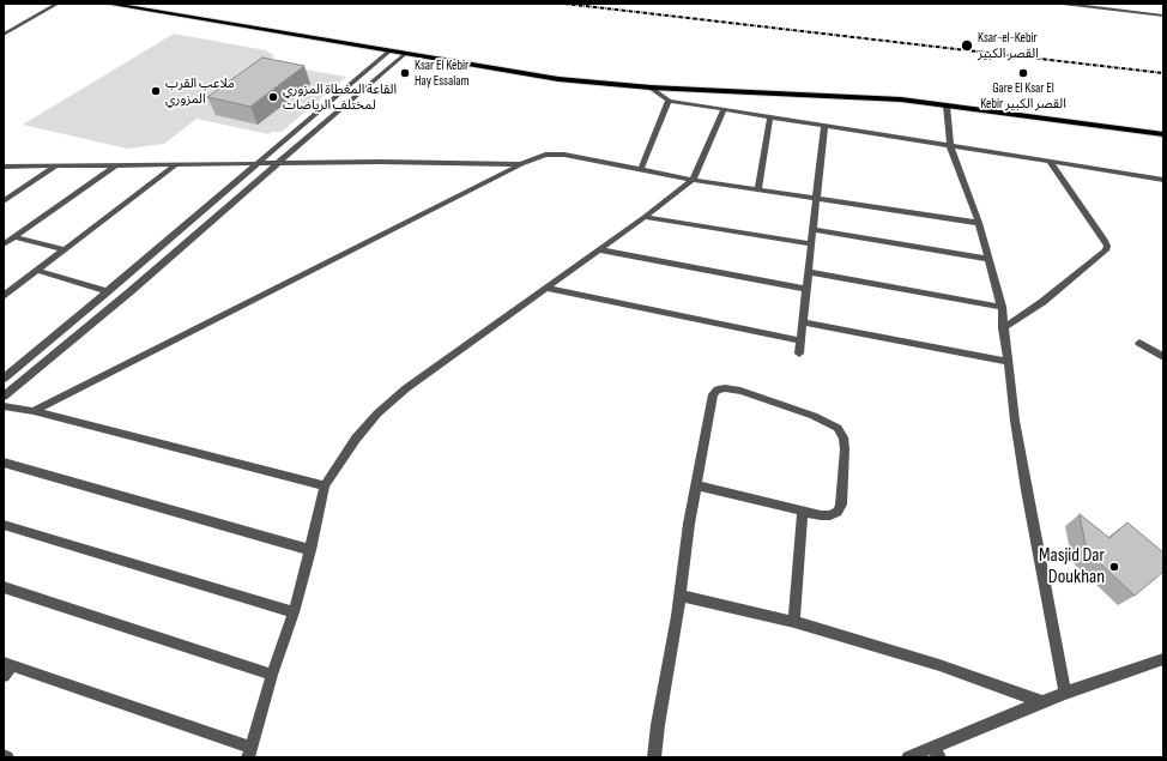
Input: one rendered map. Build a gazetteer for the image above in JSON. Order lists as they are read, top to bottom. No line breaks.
{"places":["Ksar-el-Kebir القصر الكبير","Ksar El Kebir Hay Essalam","Gare El Ksar El Kebir القصر الكبير","ملاعب القرب المزوري","القاعة المغطاة المزوري لمختلف الرياضات","Masjid Dar Doukhan"]}
